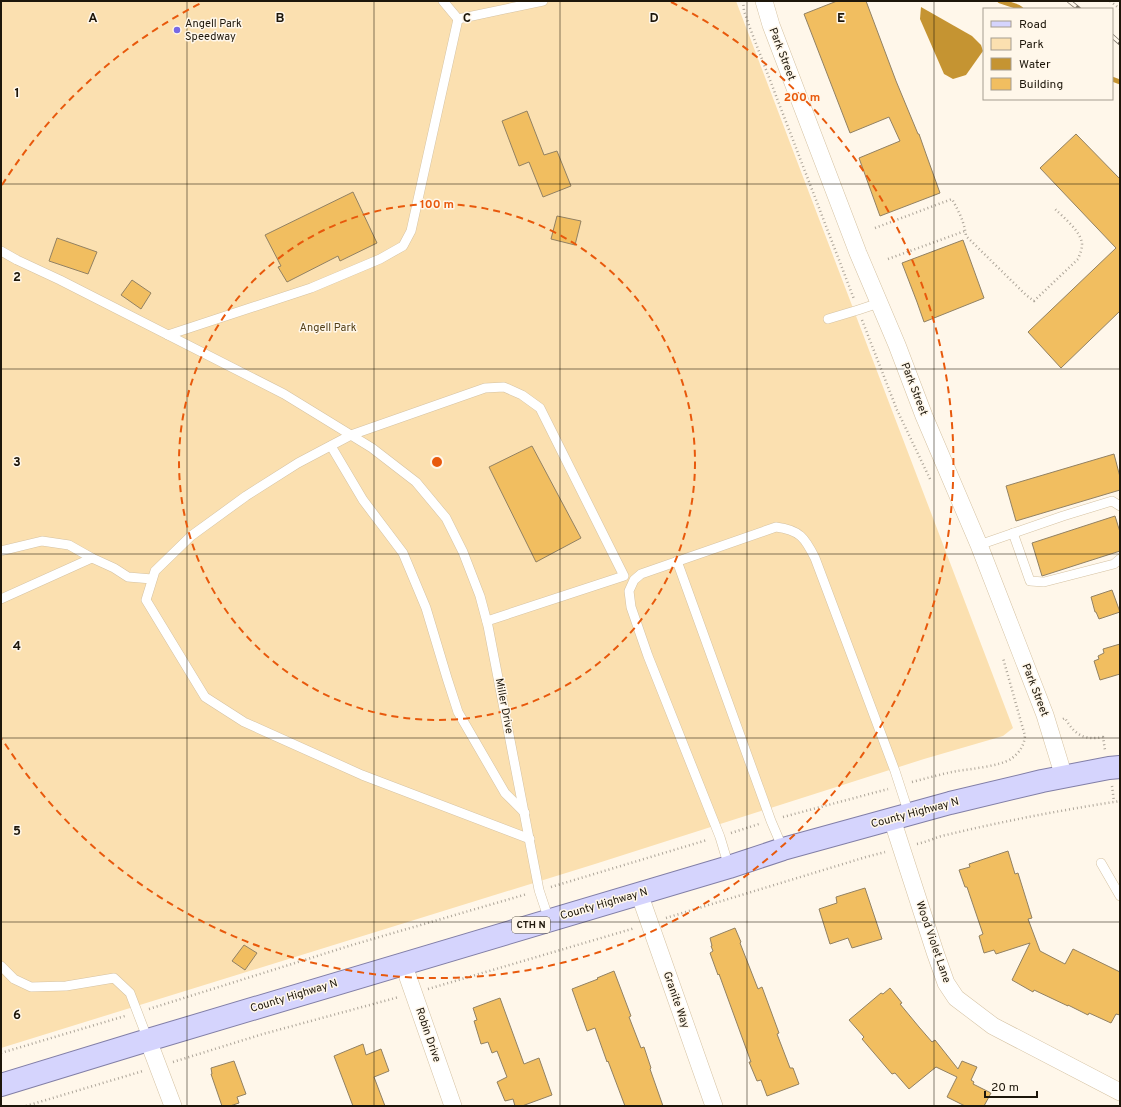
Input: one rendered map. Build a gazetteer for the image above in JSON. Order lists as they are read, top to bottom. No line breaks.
{"streets":{"main road":["County Highway N","CTH N"],"street":["Park Street","Wood Violet Lane","Granite Way","Robin Drive"],"lane":["Miller Drive"]},"crossings":[["Park Street","County Highway N"],["Miller Drive","County Highway N"],["County Highway N","Wood Violet Lane"],["County Highway N","Granite Way"],["County Highway N","Robin Drive"]],"parks":["Angell Park"],"places":["Angell Park Speedway"],"legend":["Road","Park","Water","Building"],"scale_bar":"20 m","grid":{"columns":["A","B","C","D","E"],"rows":["1","2","3","4","5","6"]},"rings":["200 m","100 m"]}
